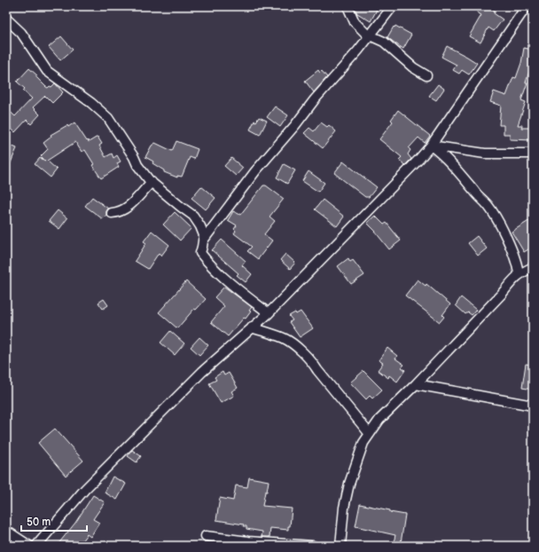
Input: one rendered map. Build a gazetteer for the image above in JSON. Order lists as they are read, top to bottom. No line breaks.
{"scale_bar":"50 m"}
